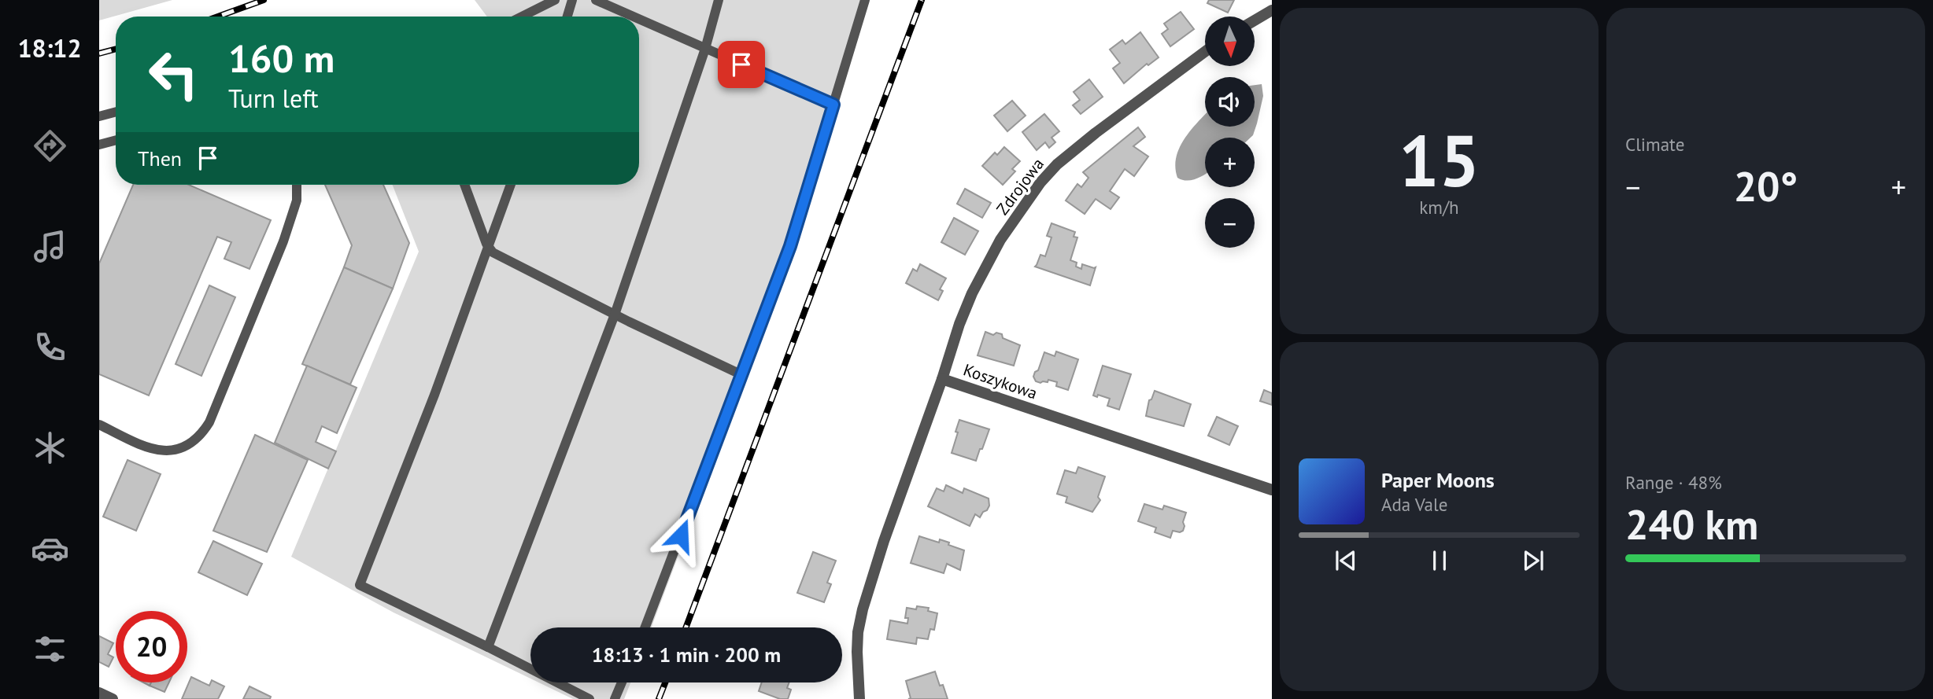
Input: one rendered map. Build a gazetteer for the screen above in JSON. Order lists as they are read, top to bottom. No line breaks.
{"streets":{"street":["Zdrojowa","Koszykowa"]},"crossings":[["Zdrojowa","Koszykowa"]],"north":"bottom","page":{"tabs":"18:12","tile":[["15","km/h"],"Climate",["Range · 48%","240 km"]],"map_buttons":["+","−"],"turn":["160 m","Turn left"],"then":"Then","heat":["−","20°","+"],"song":["Paper Moons","Ada Vale"],"limit":"20","trip":"18:13 · 1 min · 200 m"}}
